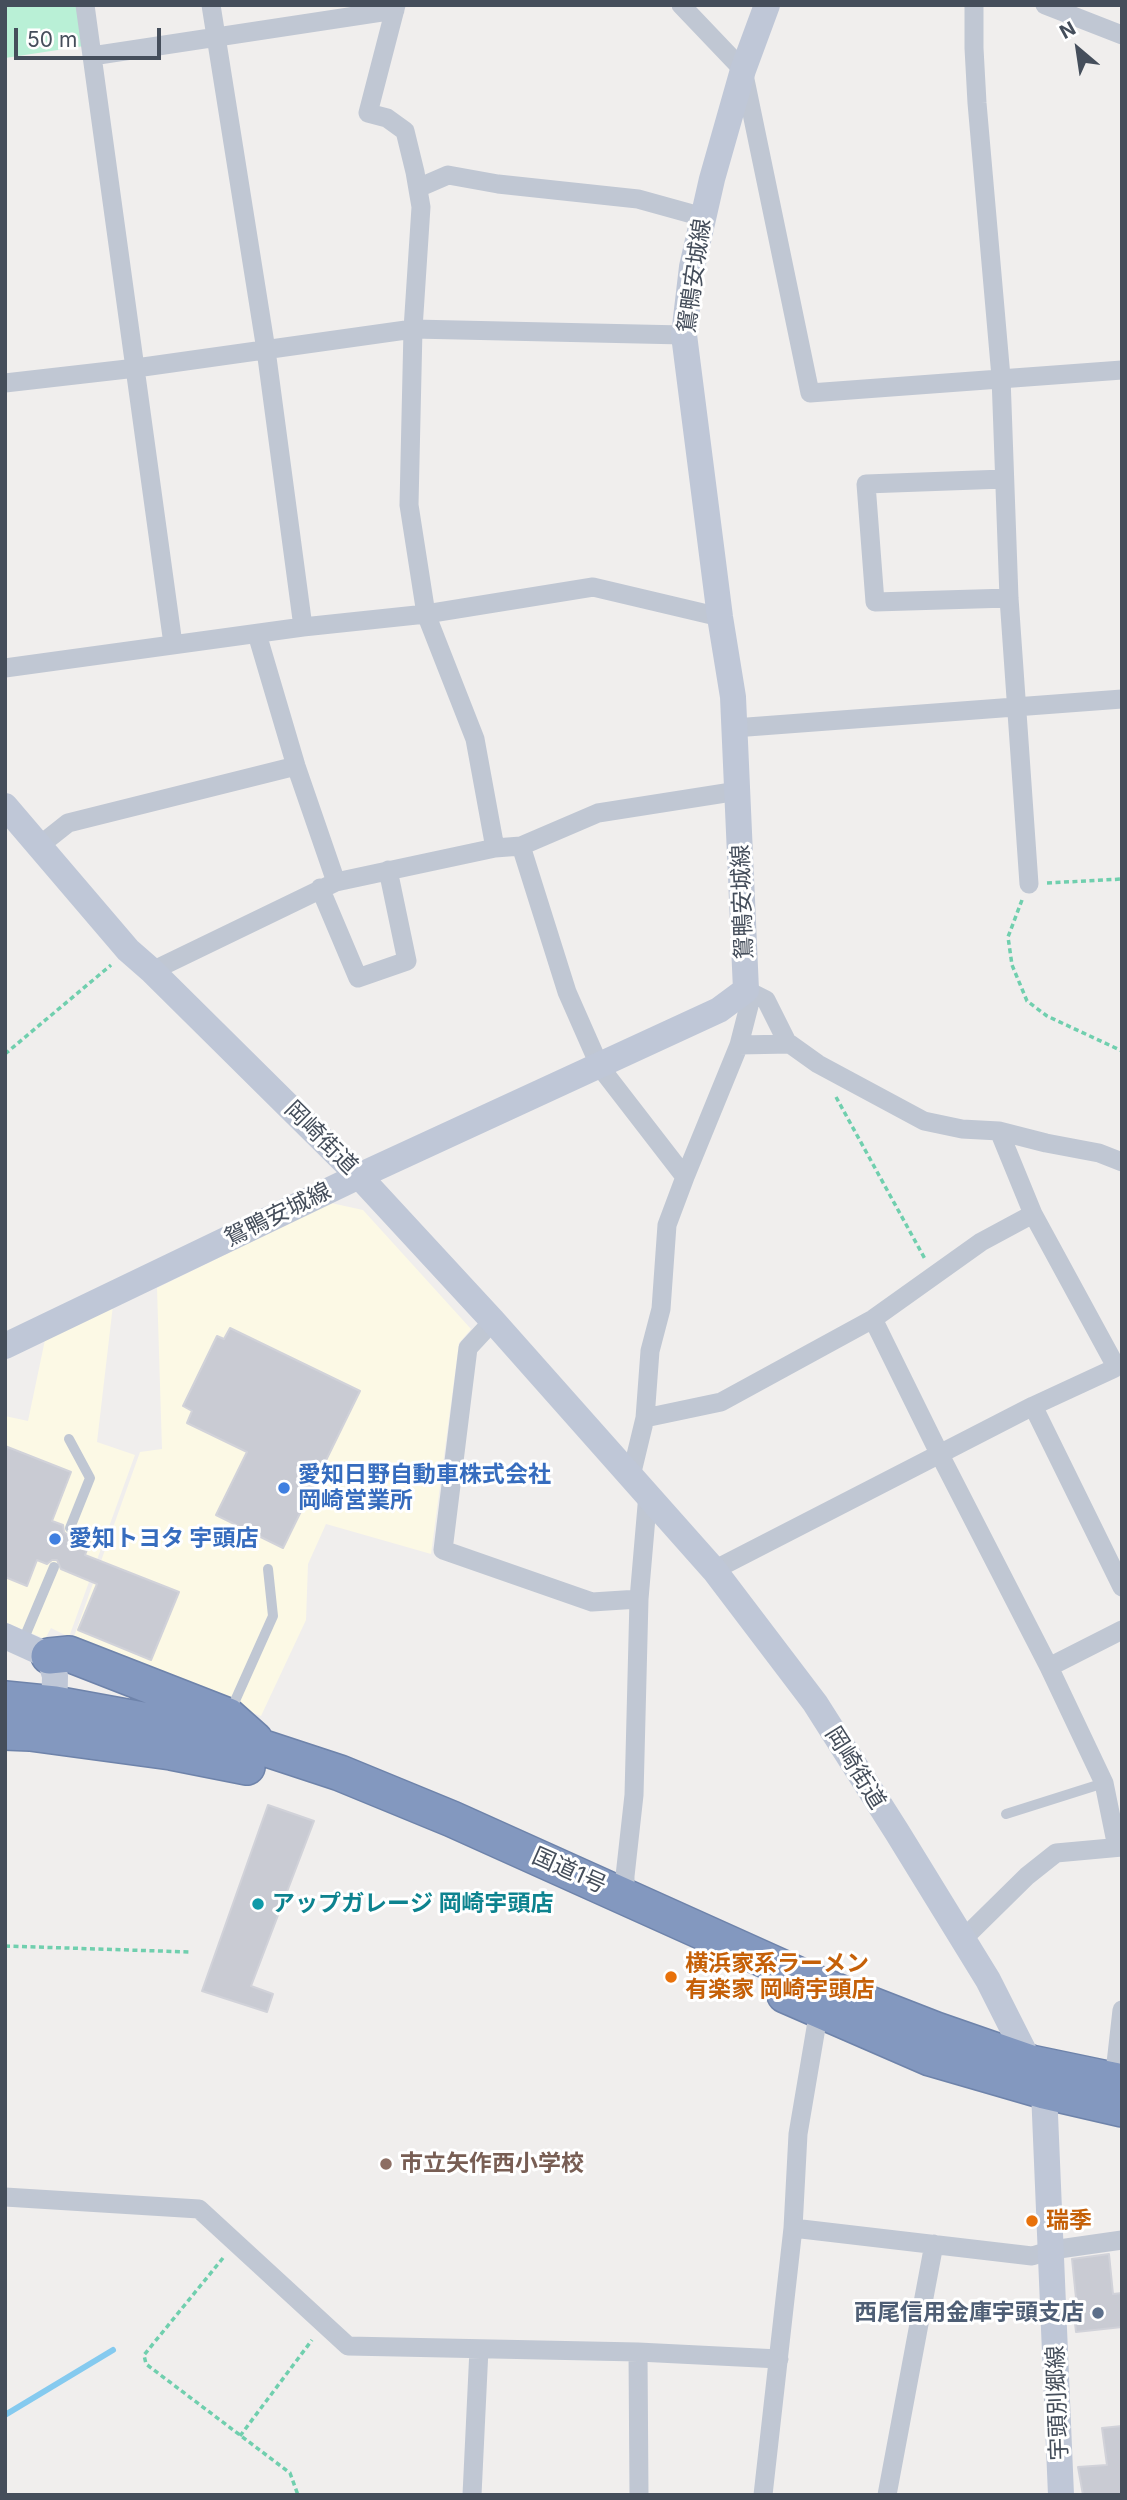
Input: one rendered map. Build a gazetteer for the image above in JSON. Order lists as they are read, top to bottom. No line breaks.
{"streets":{"highway":["国道1号"],"street":["鴛鴨安城線","岡崎街道","宇頭別郷線"]},"crossings":[["鴛鴨安城線","岡崎街道"],["岡崎街道","国道1号"],["岡崎街道","宇頭別郷線"],["国道1号","宇頭別郷線"]],"places":["愛知日野自動車株式会社 岡崎営業所","愛知トヨタ 宇頭店","アップガレージ 岡崎宇頭店","横浜家系ラーメン 有楽家 岡崎宇頭店","市立矢作西小学校","瑞季","西尾信用金庫宇頭支店"],"scale_bar":"50 m","north":"top left"}
